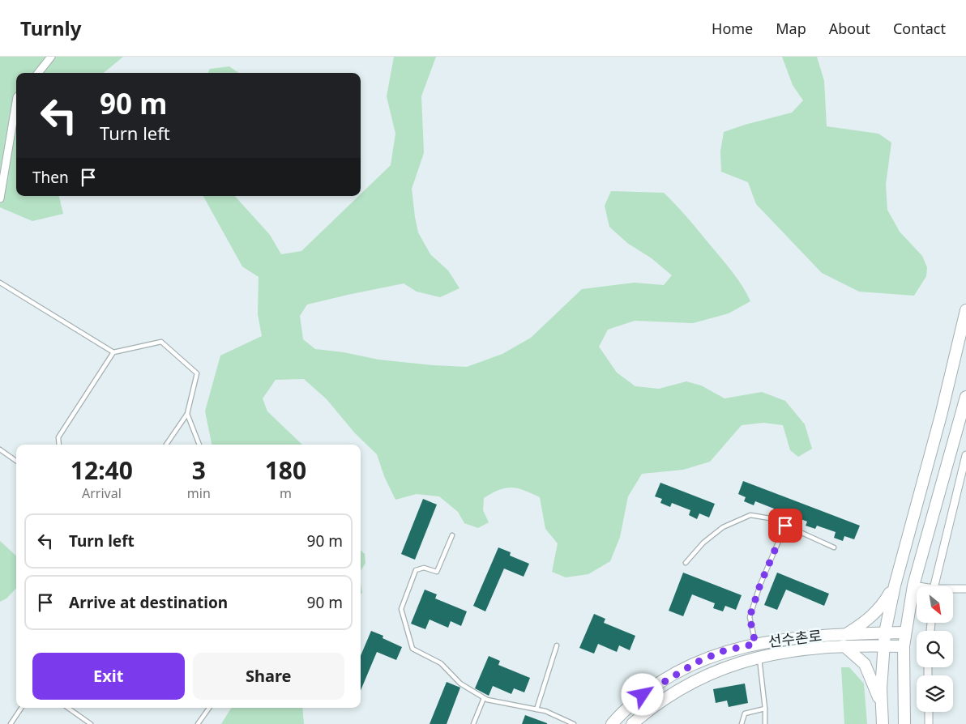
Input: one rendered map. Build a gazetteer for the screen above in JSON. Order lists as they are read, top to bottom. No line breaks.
{"streets":{"street":["선수촌로"]},"north":"bottom right","page":{"header":"Turnly","nav":["Home","Map","About","Contact"],"turn":["90 m","Turn left"],"then":"Then","eta":["12:40","Arrival","3","min","180","m"],"list":[{"name":"Turn left","value":"90 m"},{"name":"Arrive at destination","value":"90 m"}],"buttons":["Exit","Share"]}}
